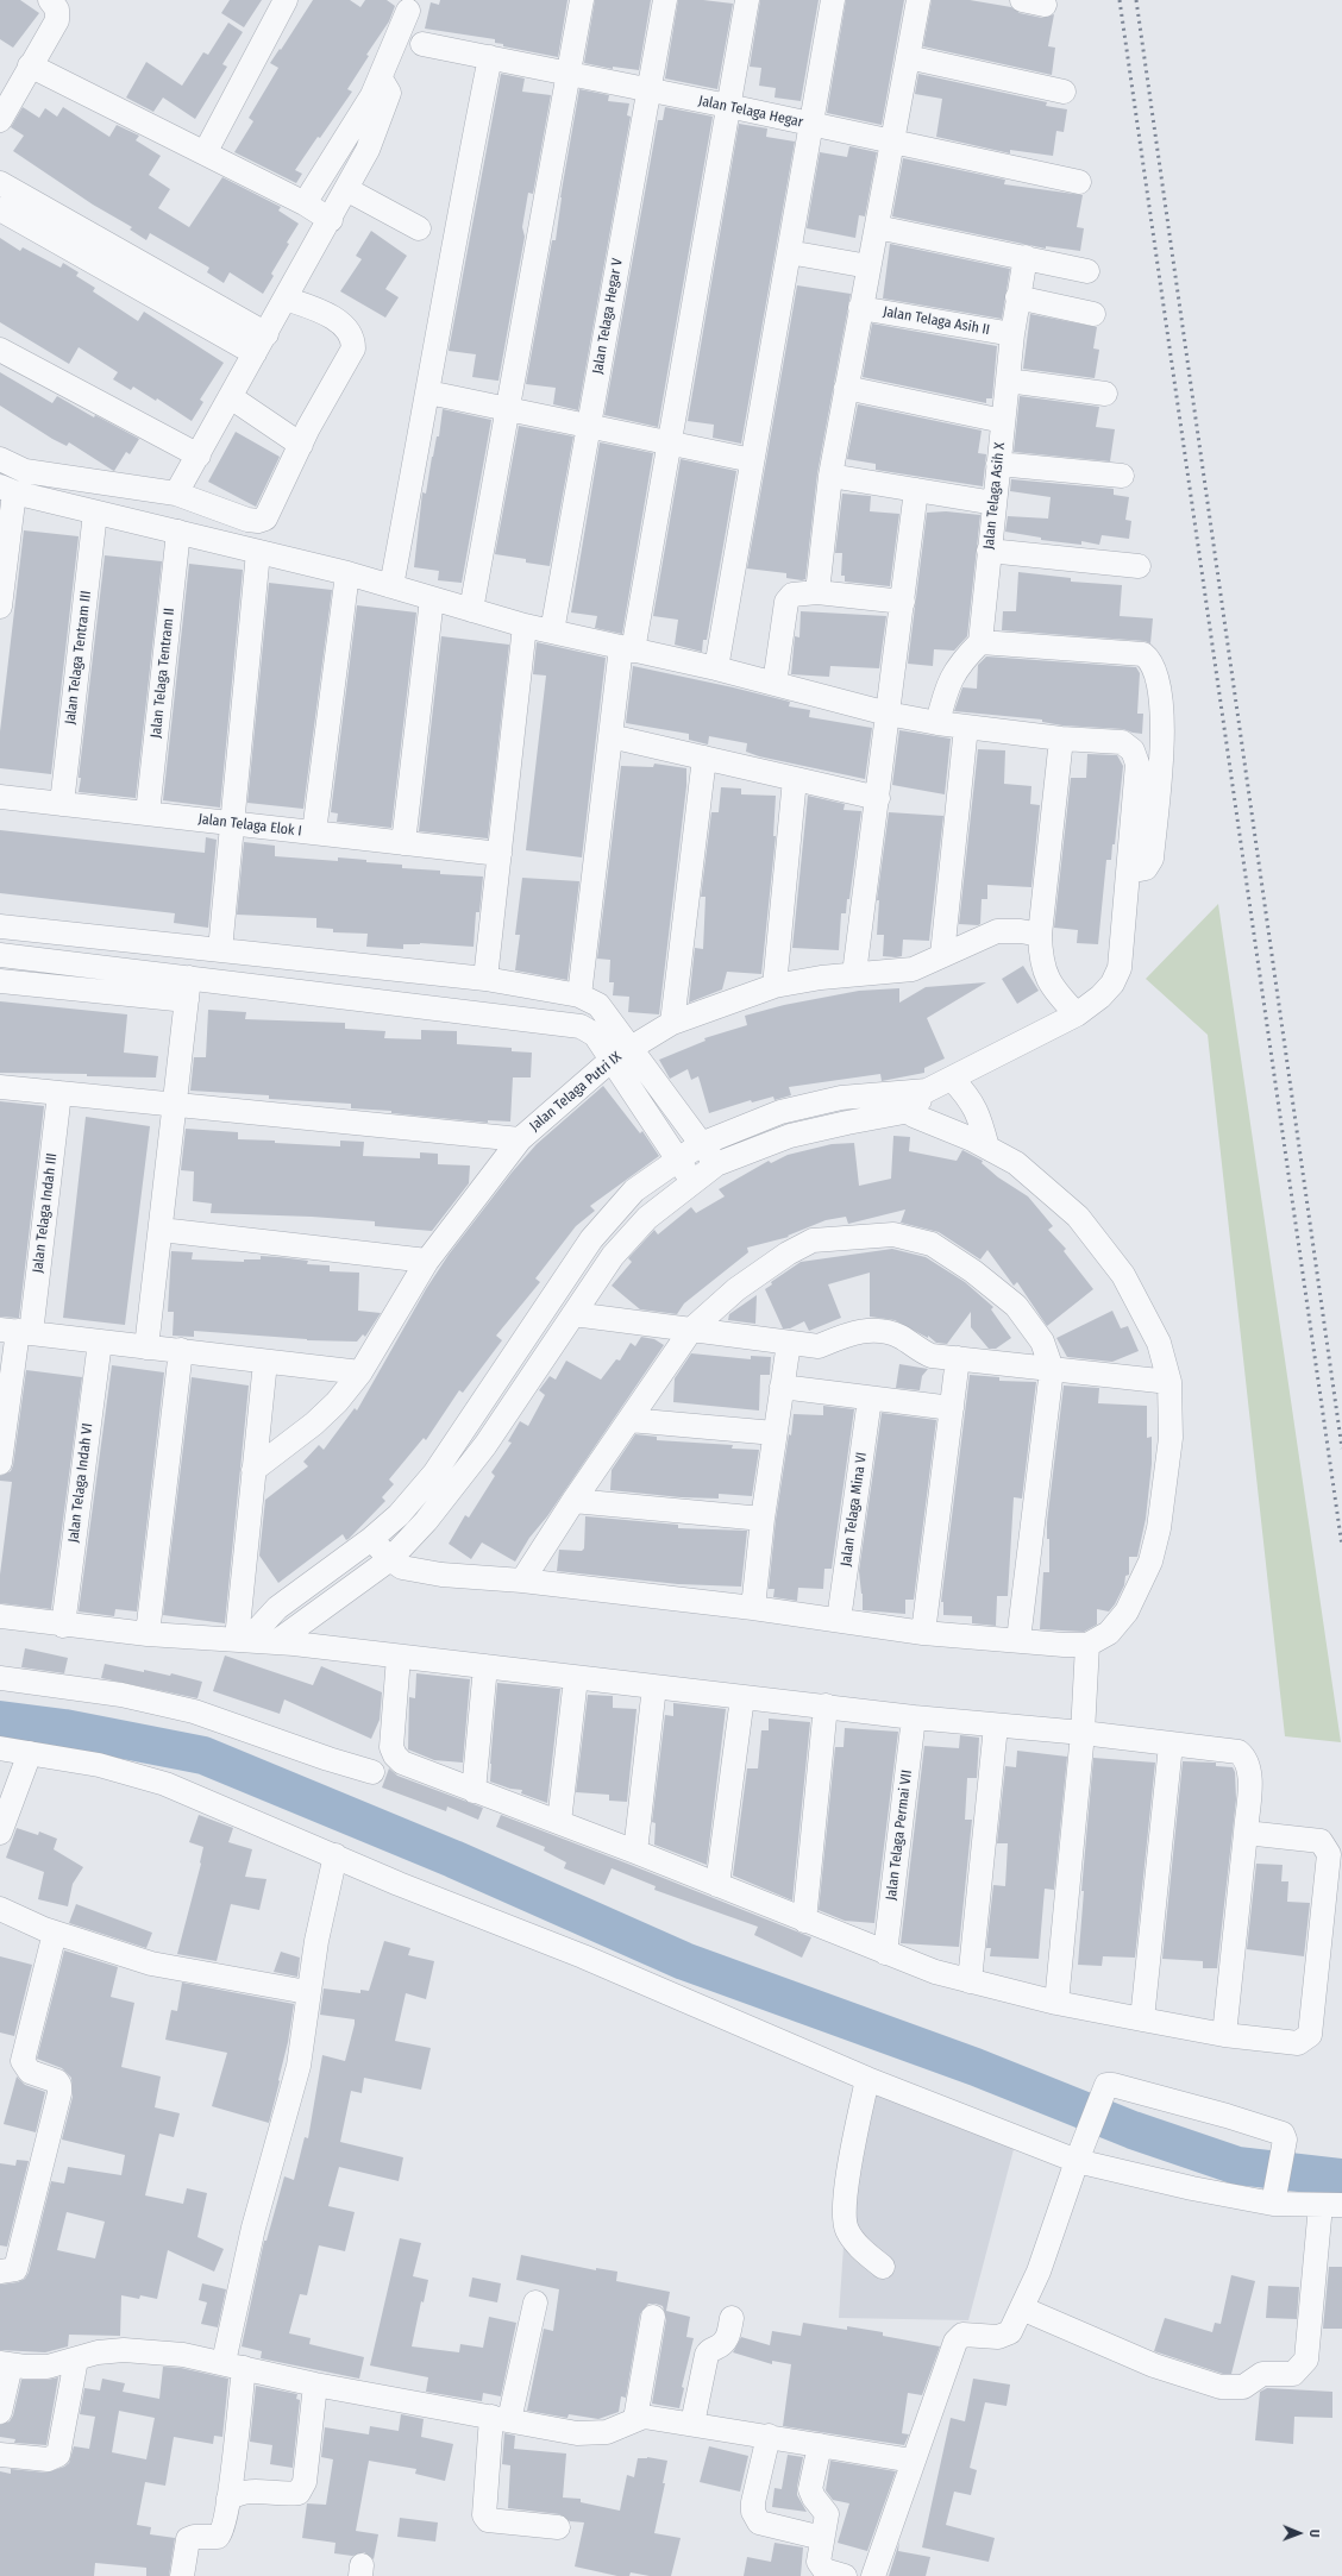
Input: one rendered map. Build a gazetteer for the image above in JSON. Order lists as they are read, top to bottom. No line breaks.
{"streets":{"street":["Jalan Telaga Hegar","Jalan Telaga Hegar V","Jalan Telaga Asih II","Jalan Telaga Asih X","Jalan Telaga Tentram III","Jalan Telaga Tentram II","Jalan Telaga Elok I","Jalan Telaga Putri IX","Jalan Telaga Indah III","Jalan Telaga Indah VI","Jalan Telaga Mina VI","Jalan Telaga Permai VII"]},"crossings":[["Jalan Telaga Hegar","Jalan Telaga Hegar V"],["Jalan Telaga Asih II","Jalan Telaga Asih X"],["Jalan Telaga Tentram III","Jalan Telaga Elok I"],["Jalan Telaga Tentram II","Jalan Telaga Elok I"]],"north":"right"}
